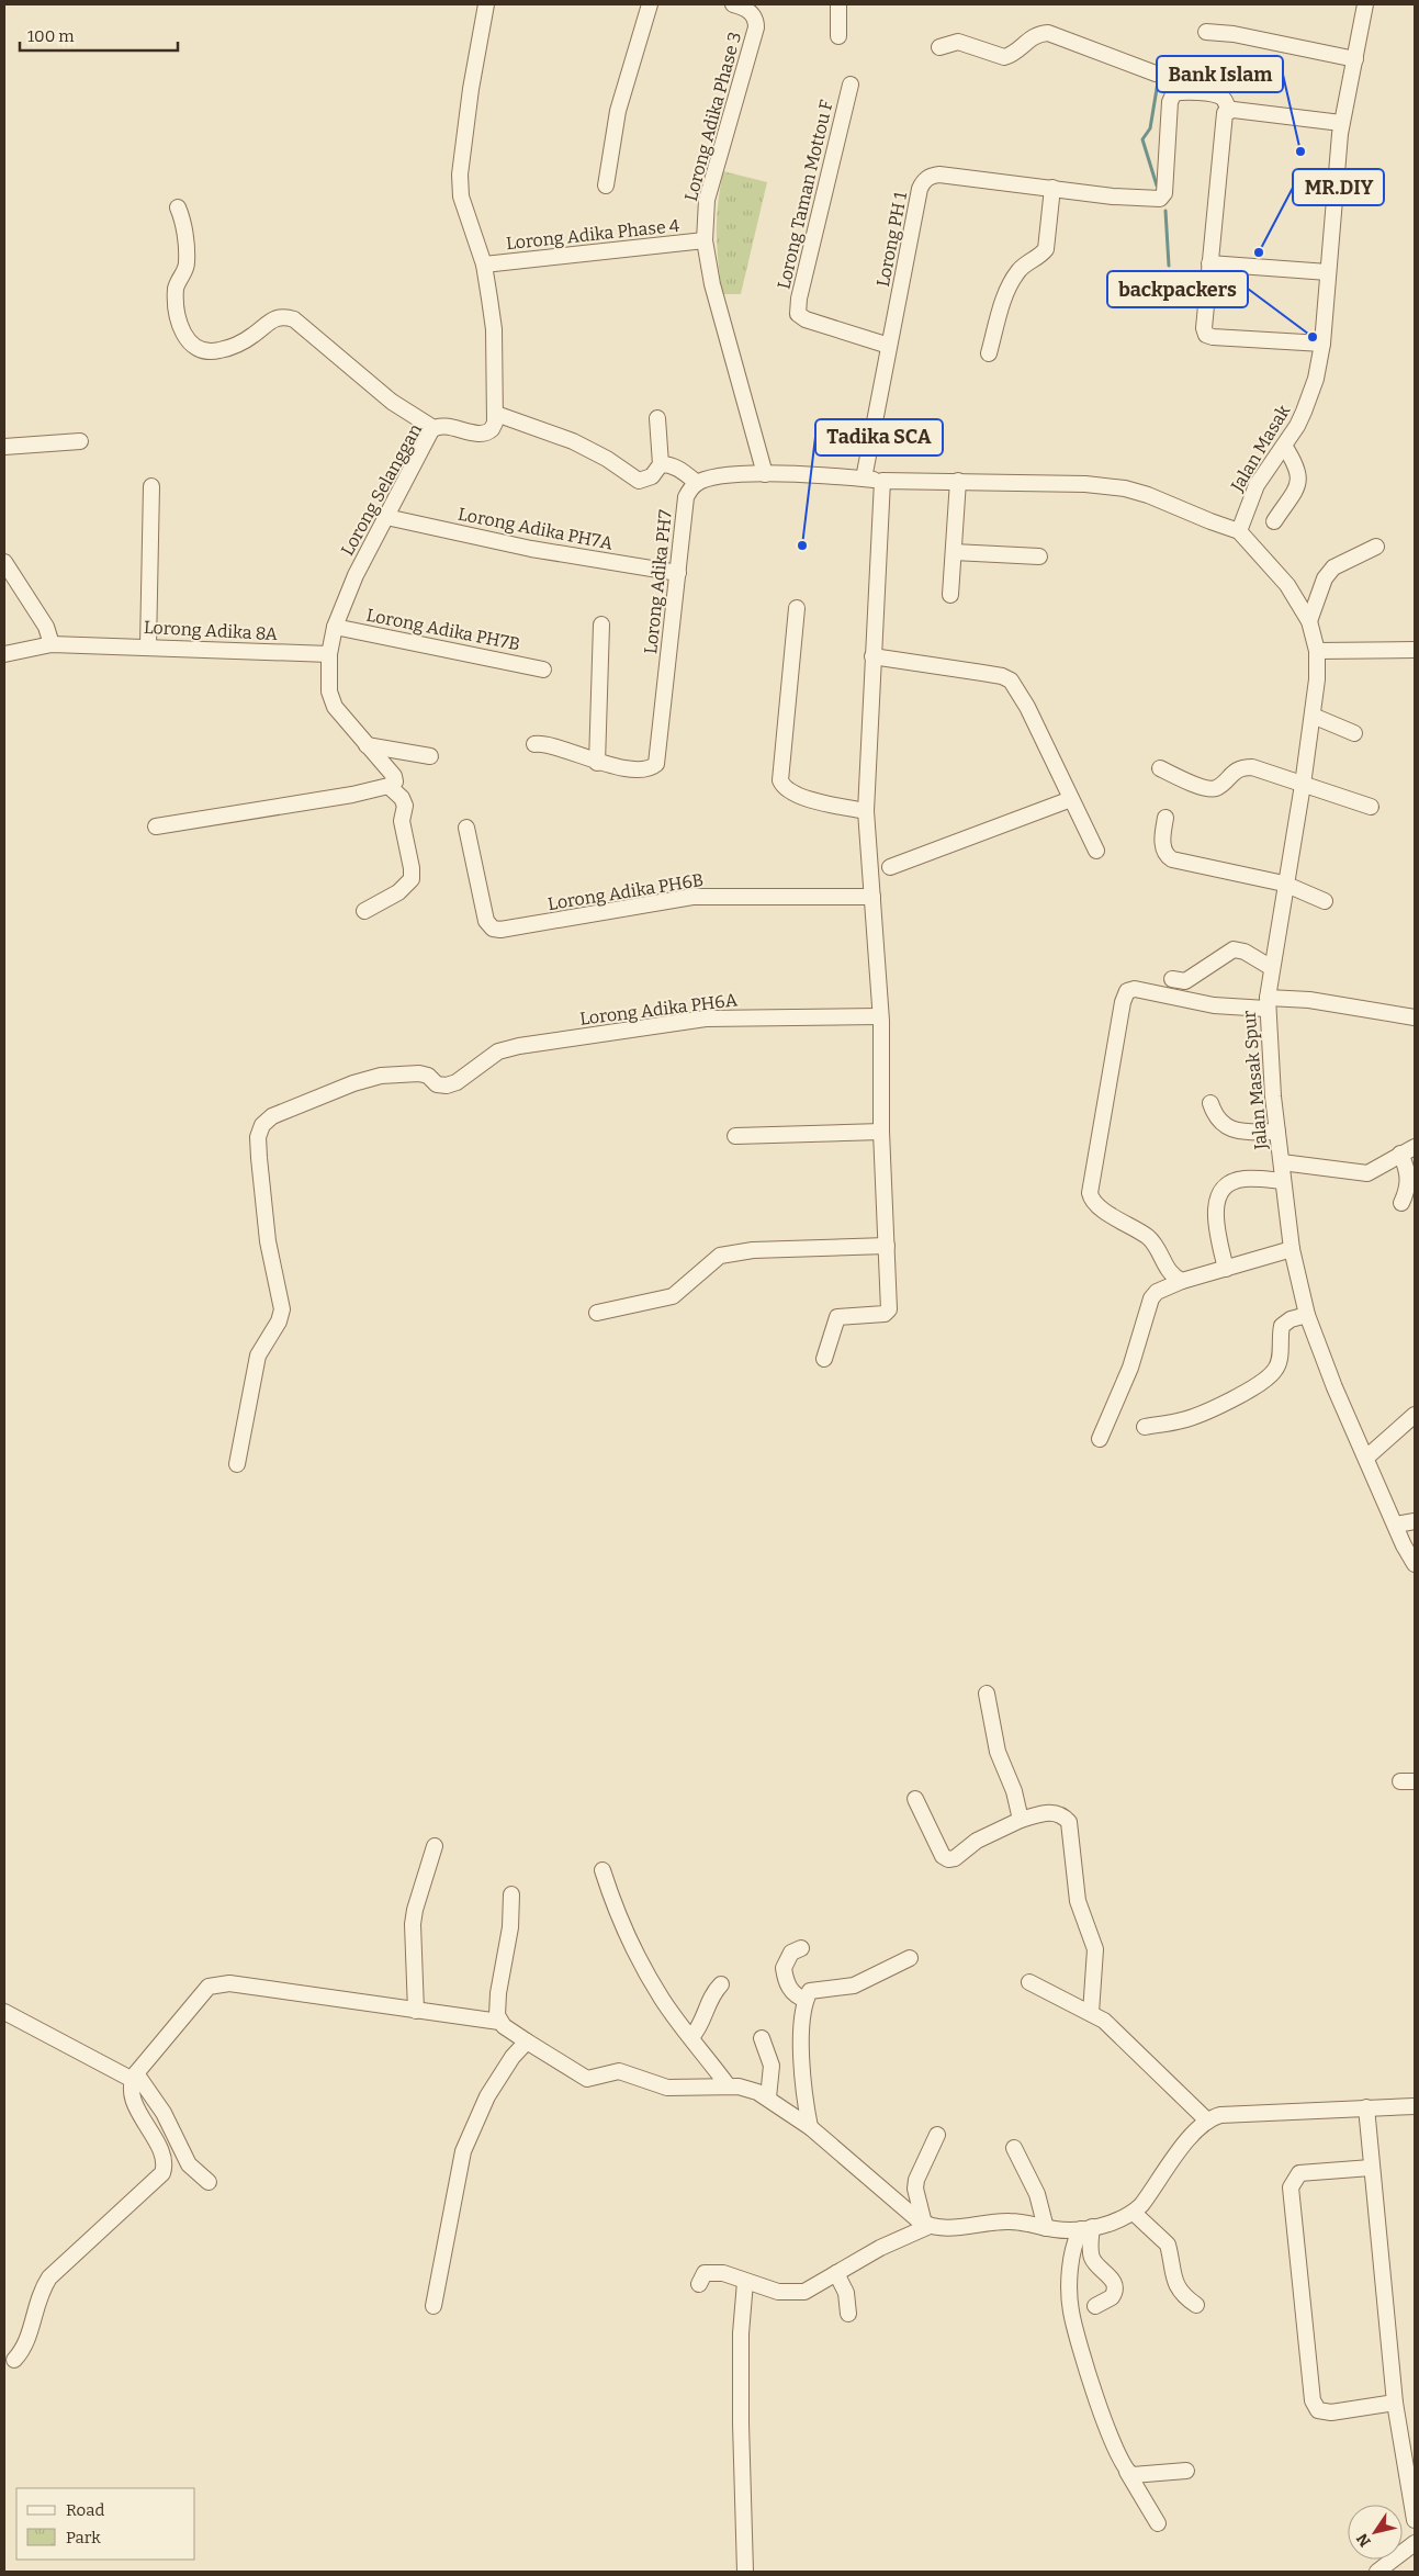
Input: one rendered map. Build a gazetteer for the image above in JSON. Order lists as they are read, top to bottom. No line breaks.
{"streets":{"street":["Lorong Adika Phase 3","Lorong Taman Mottou F","Lorong Adika Phase 4","Lorong PH 1","Jalan Masak","Lorong Selanggan","Lorong Adika PH7A","Lorong Adika PH7","Lorong Adika PH7B","Lorong Adika 8A","Lorong Adika PH6B","Lorong Adika PH6A","Jalan Masak Spur"]},"crossings":[["Lorong Adika Phase 3","Lorong Adika Phase 4"],["Lorong Taman Mottou F","Lorong PH 1"],["Jalan Masak","Jalan Masak Spur"],["Lorong Selanggan","Lorong Adika PH7A"],["Lorong Selanggan","Lorong Adika PH7B"],["Lorong Selanggan","Lorong Adika 8A"],["Lorong Adika PH7A","Lorong Adika PH7"]],"places":["Bank Islam","MR.DIY","backpackers","Tadika SCA"],"legend":["Road","Park"],"scale_bar":"100 m","north":"bottom left"}
